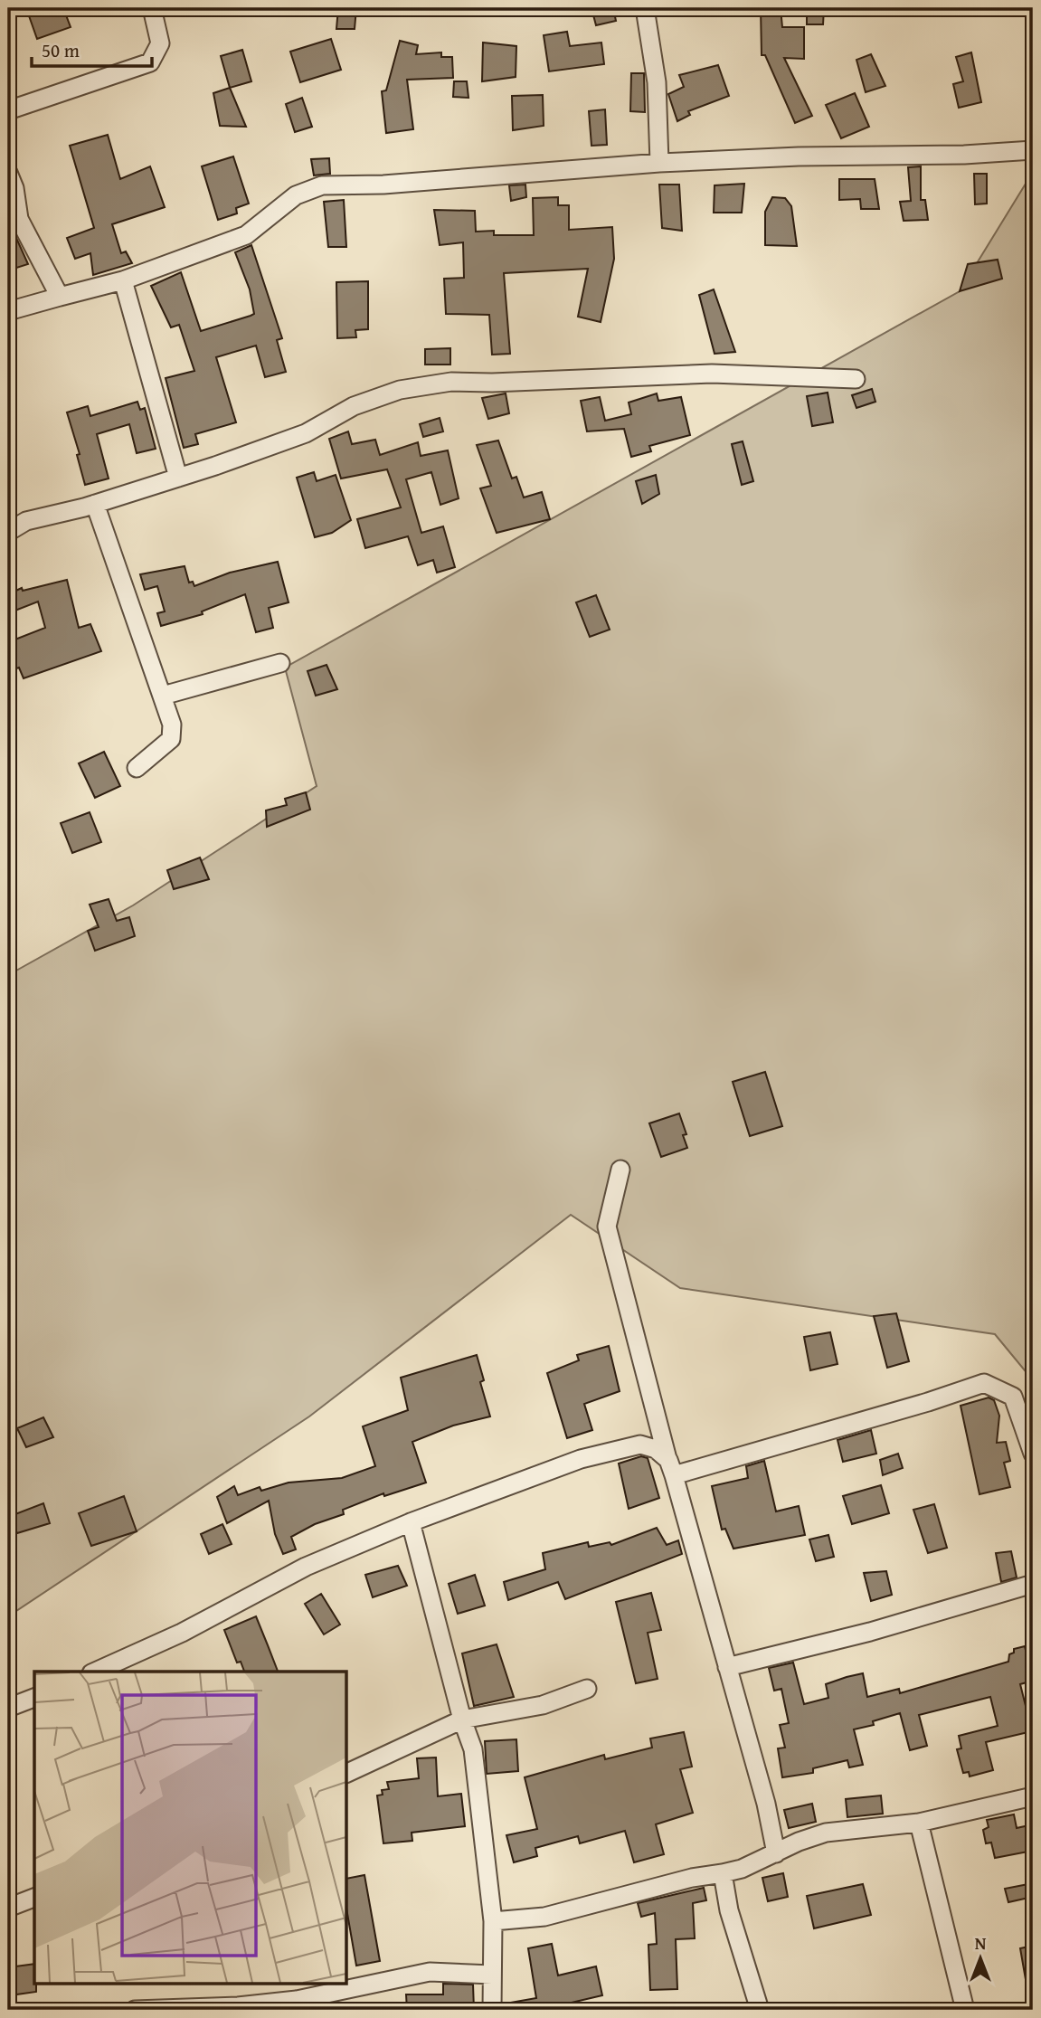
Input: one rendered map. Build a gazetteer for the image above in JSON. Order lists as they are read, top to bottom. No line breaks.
{"scale_bar":"50 m","north":"top"}
